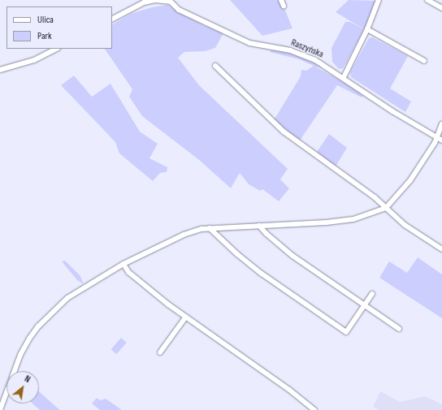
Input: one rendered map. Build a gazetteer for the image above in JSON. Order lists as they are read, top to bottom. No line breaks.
{"streets":{"street":["Raszyńska"]},"legend":["Ulica","Park"],"north":"top right"}
